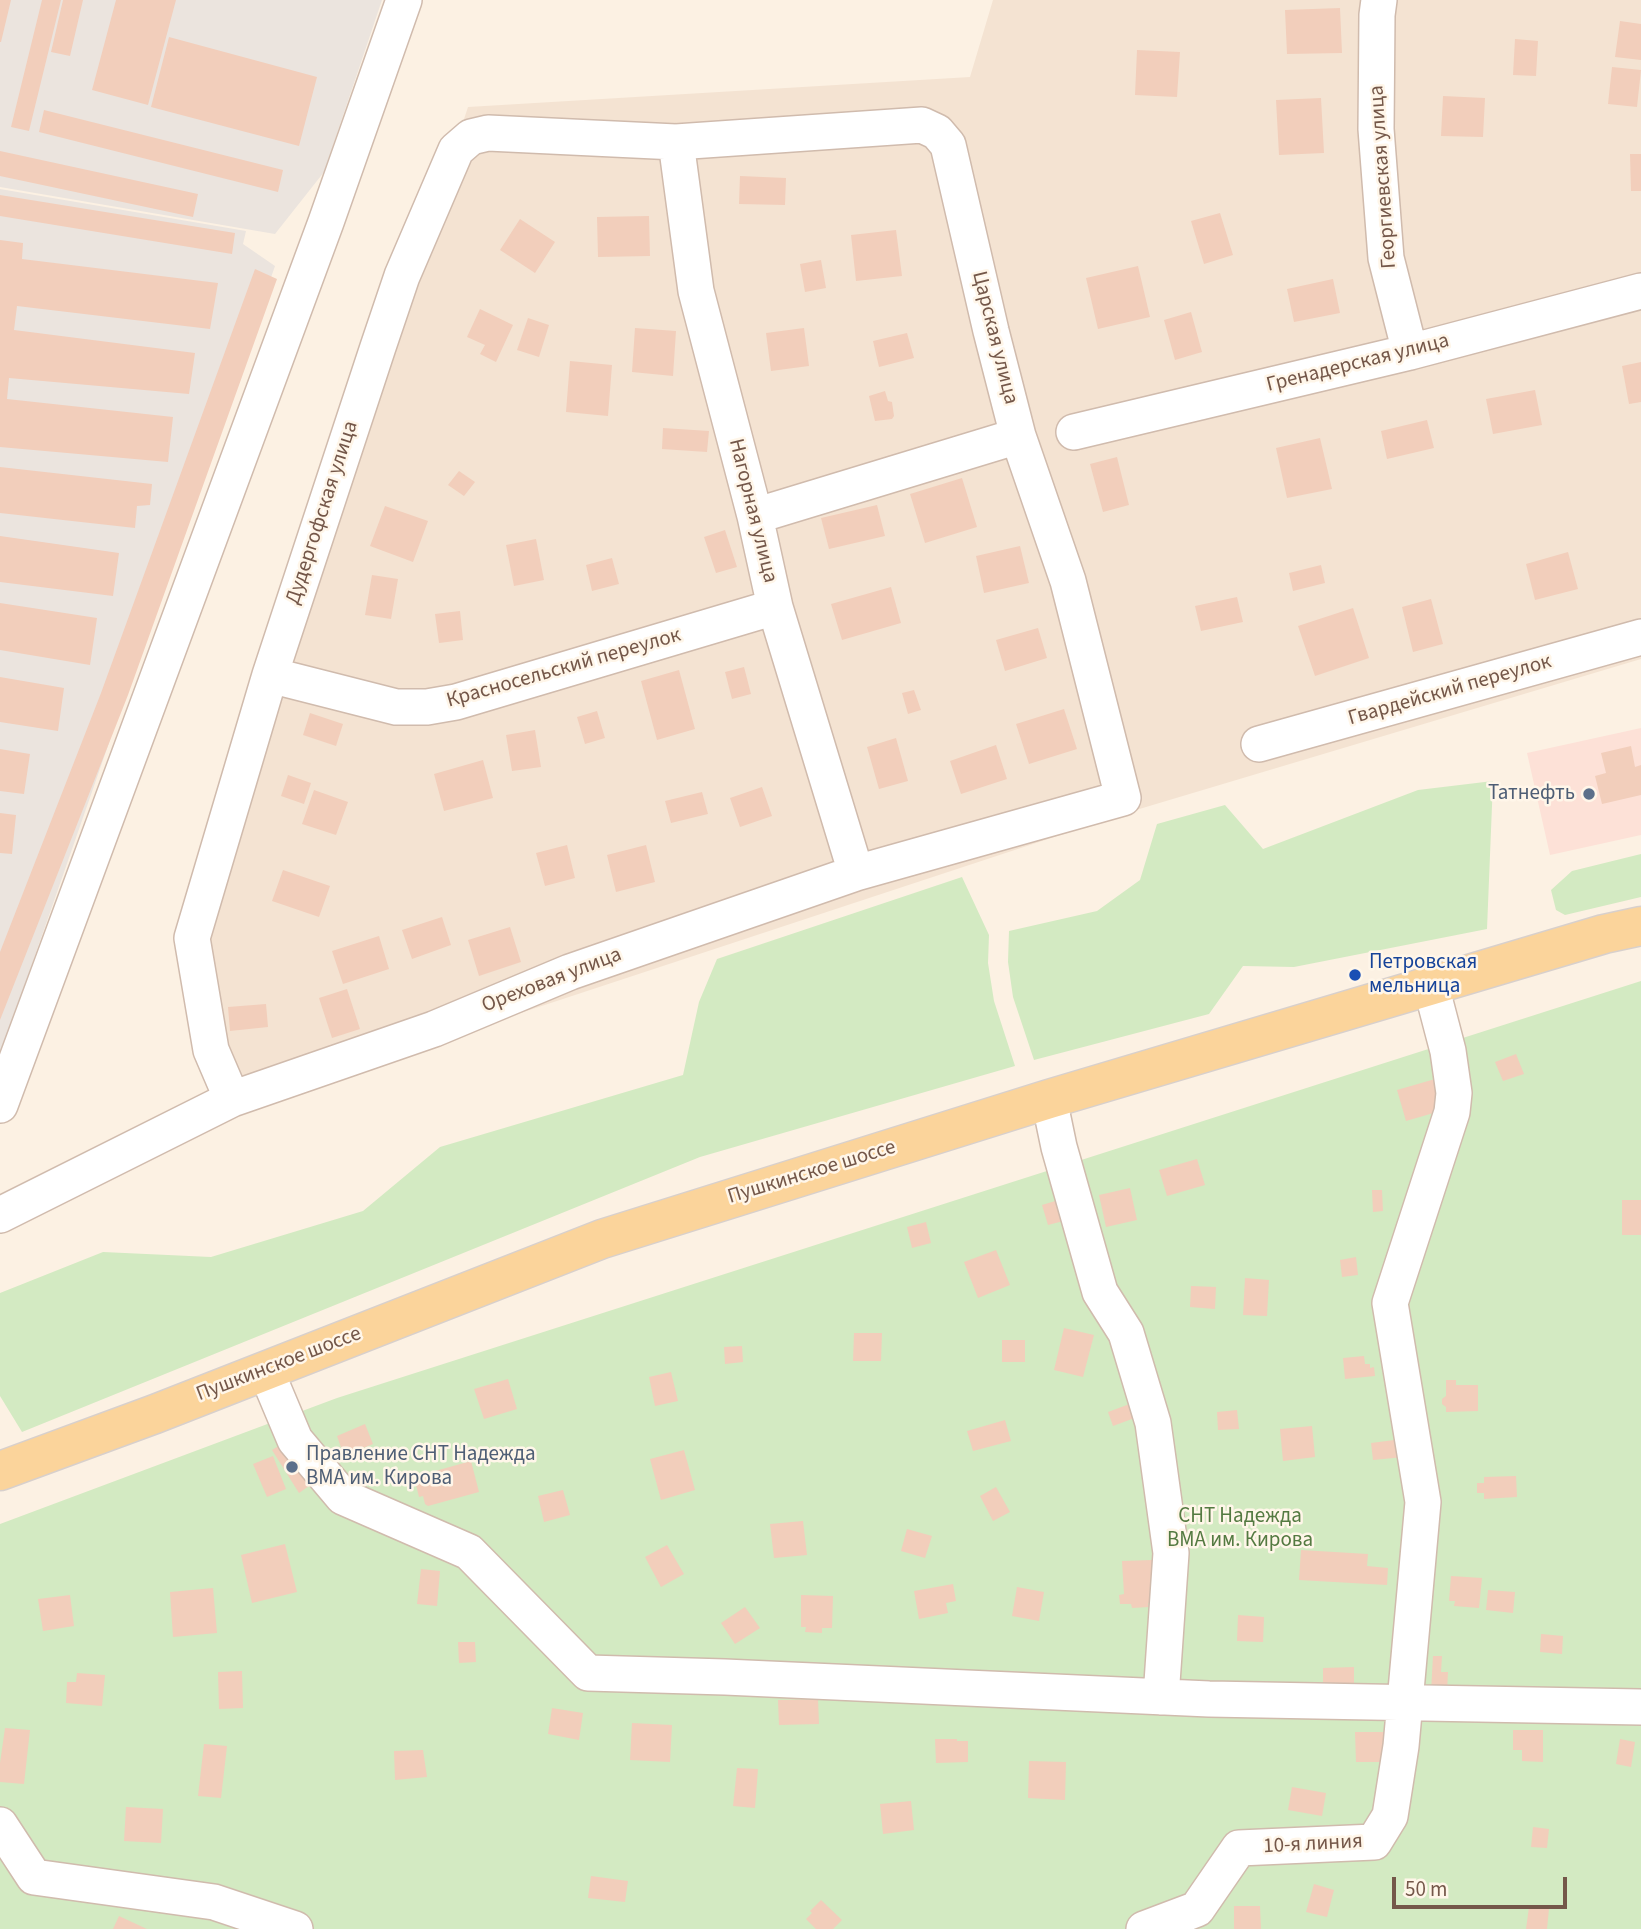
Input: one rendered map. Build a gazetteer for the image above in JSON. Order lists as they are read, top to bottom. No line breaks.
{"streets":{"main road":["Пушкинское шоссе"],"street":["Георгиевская улица","Царская улица","Гренадерская улица","Нагорная улица","Дудергофская улица","Красносельский переулок","Гвардейский переулок","Ореховая улица","10-я линия"]},"crossings":[["Георгиевская улица","Гренадерская улица"],["Царская улица","Нагорная улица"],["Царская улица","Дудергофская улица"],["Царская улица","Ореховая улица"],["Нагорная улица","Дудергофская улица"],["Нагорная улица","Красносельский переулок"],["Нагорная улица","Ореховая улица"],["Дудергофская улица","Красносельский переулок"],["Дудергофская улица","Ореховая улица"]],"parks":["СНТ Надежда ВМА им. Кирова"],"places":["Татнефть","Петровская мельница","Правление СНТ Надежда ВМА им. Кирова"],"scale_bar":"50 m"}
